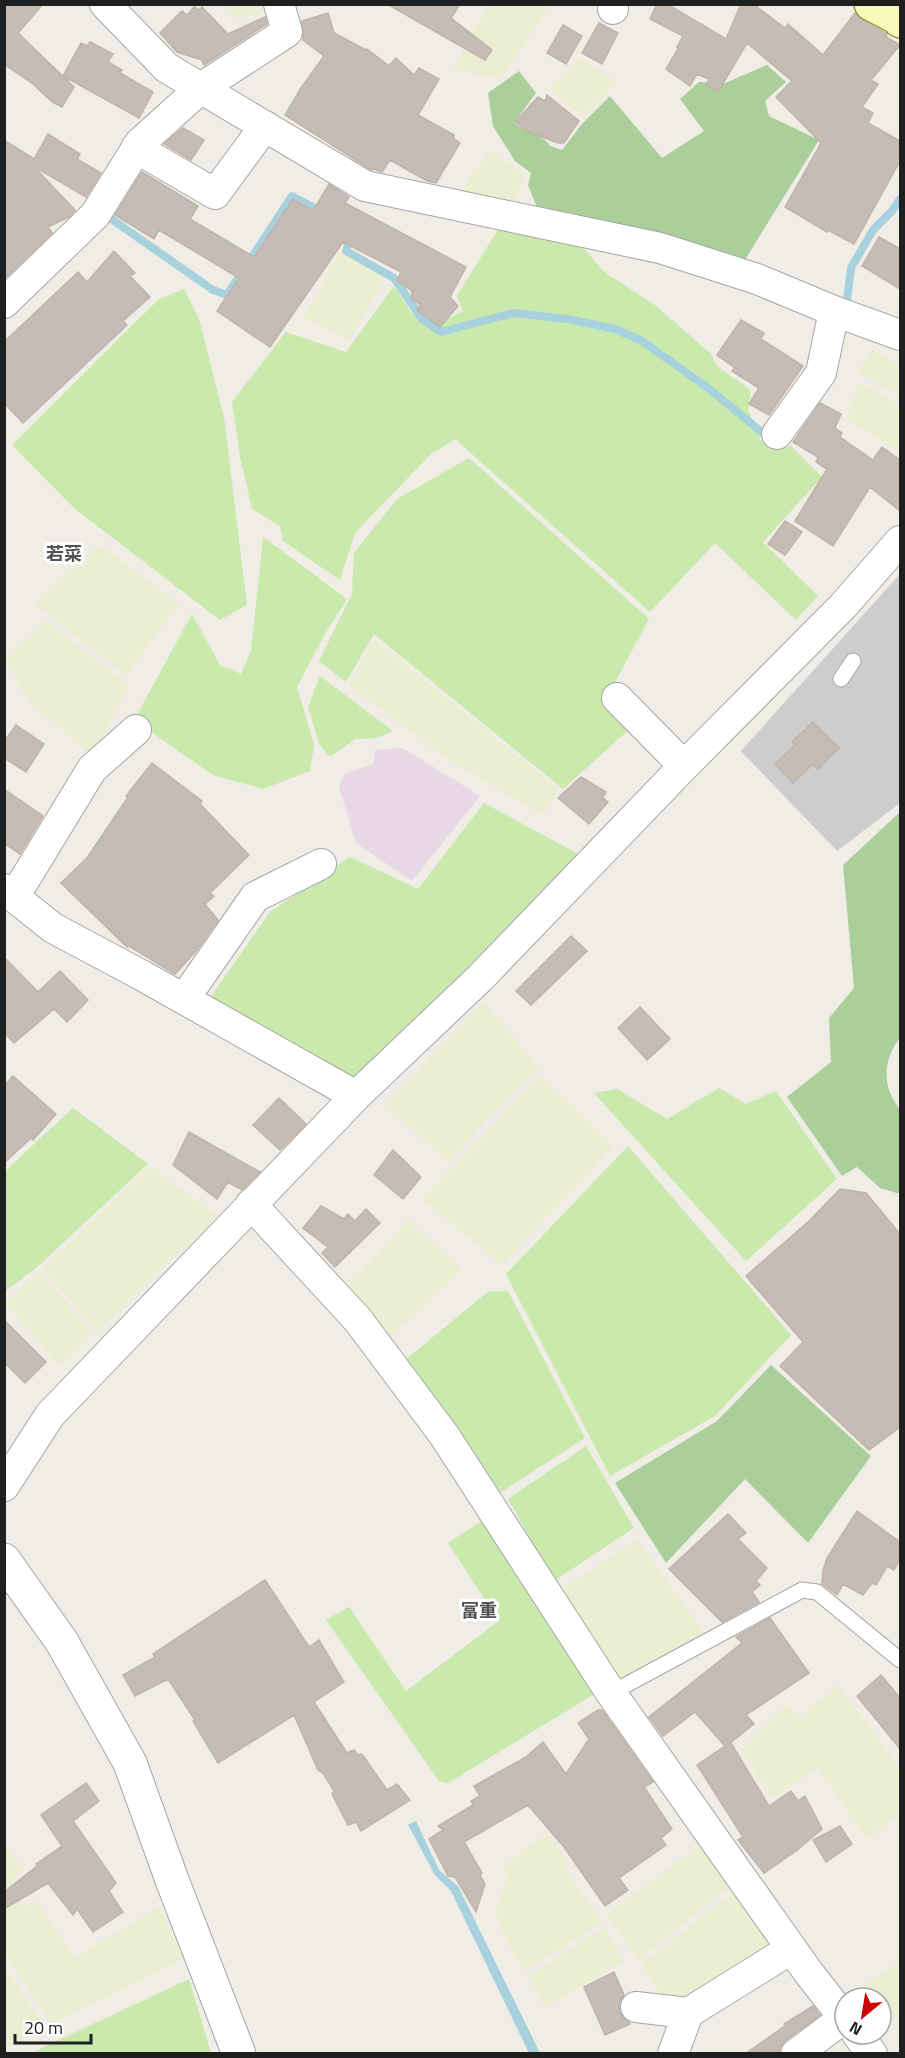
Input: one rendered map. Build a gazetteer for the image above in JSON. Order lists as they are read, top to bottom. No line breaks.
{"districts":["若菜","富重"],"scale_bar":"20 m","north":"bottom left"}
